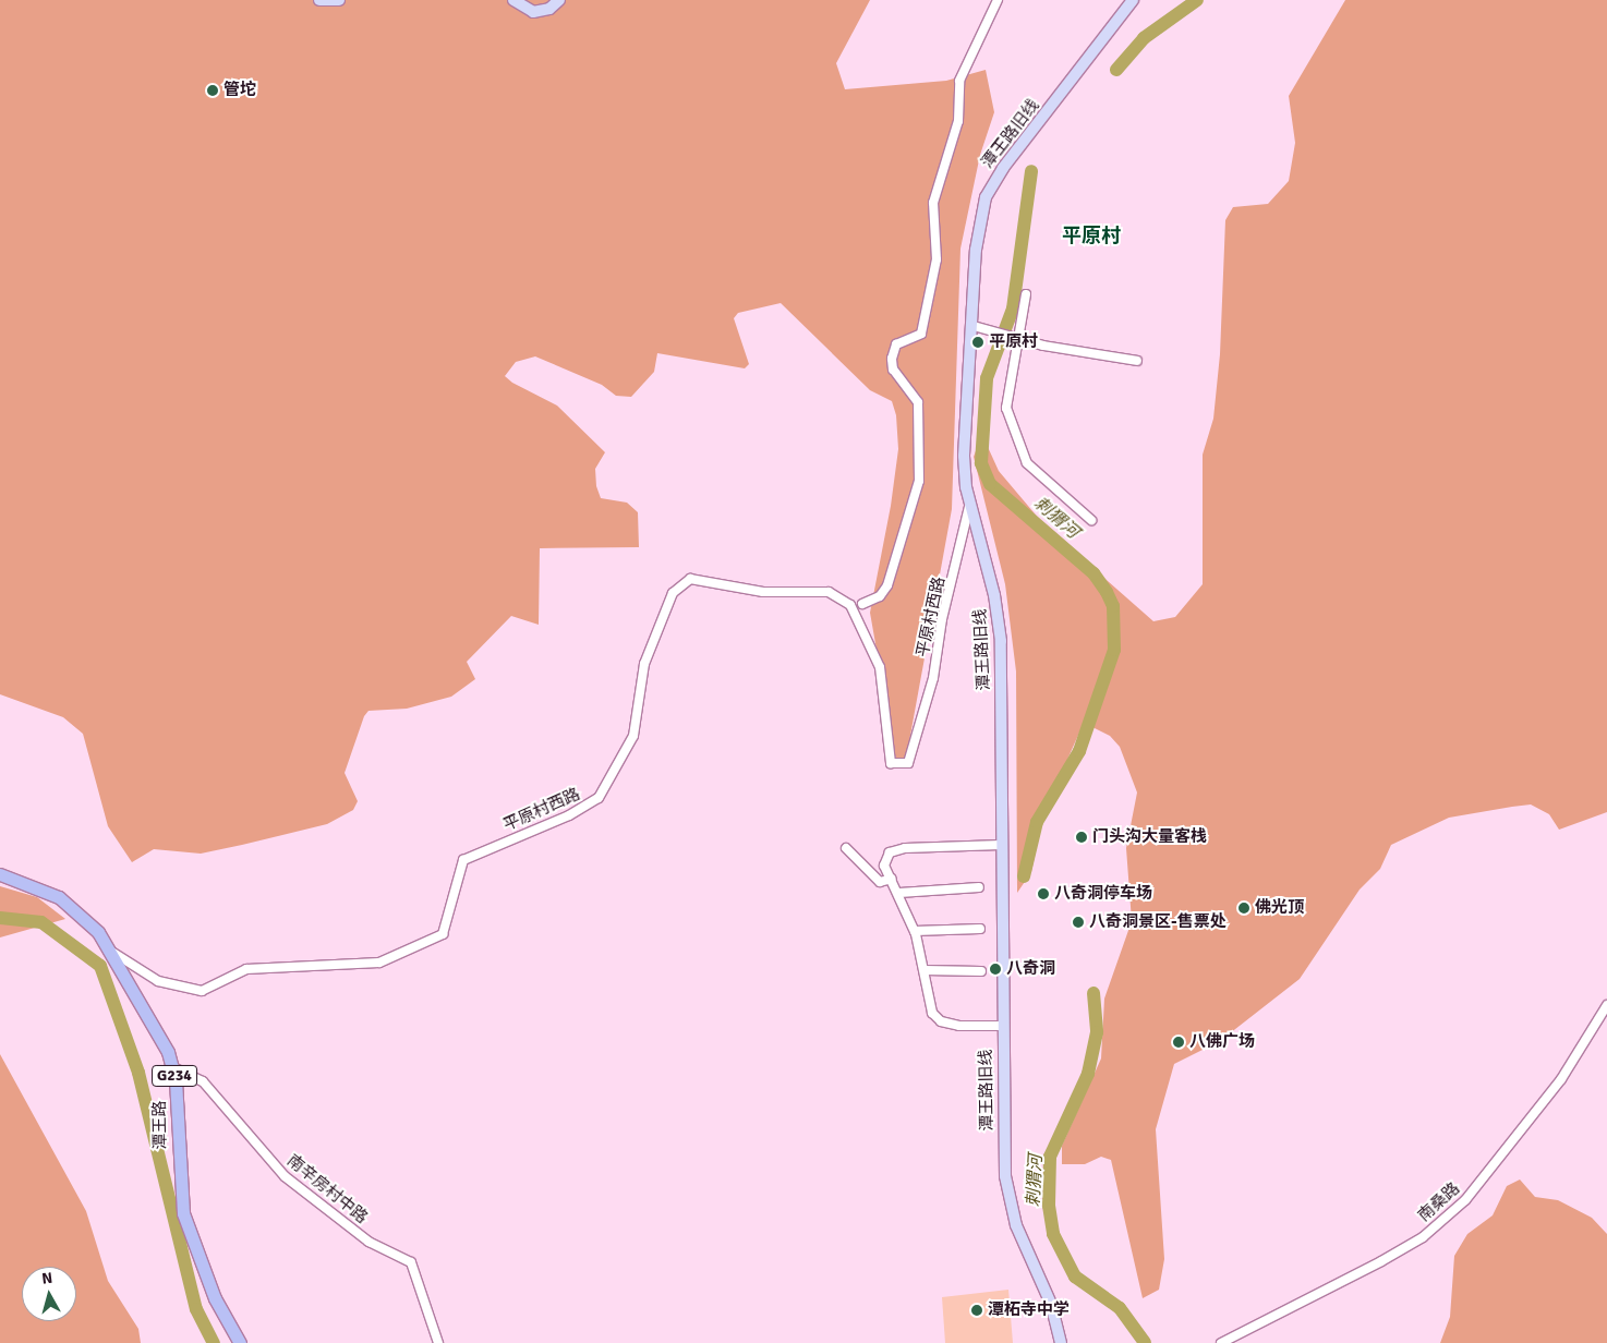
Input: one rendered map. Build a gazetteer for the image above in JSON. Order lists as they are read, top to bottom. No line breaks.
{"streets":{"highway":["G234","潭王路"],"main road":["潭王路旧线"],"street":["平原村西路","南辛房村中路","南桑路"]},"crossings":[["潭王路旧线","平原村西路"],["平原村西路","潭王路"],["潭王路","南辛房村中路"]],"districts":["平原村"],"water":["刺猬河"],"places":["管坨","平原村","门头沟大量客栈","八奇洞停车场","佛光顶","八奇洞景区-售票处","八奇洞","八佛广场","潭柘寺中学"],"north":"top"}
